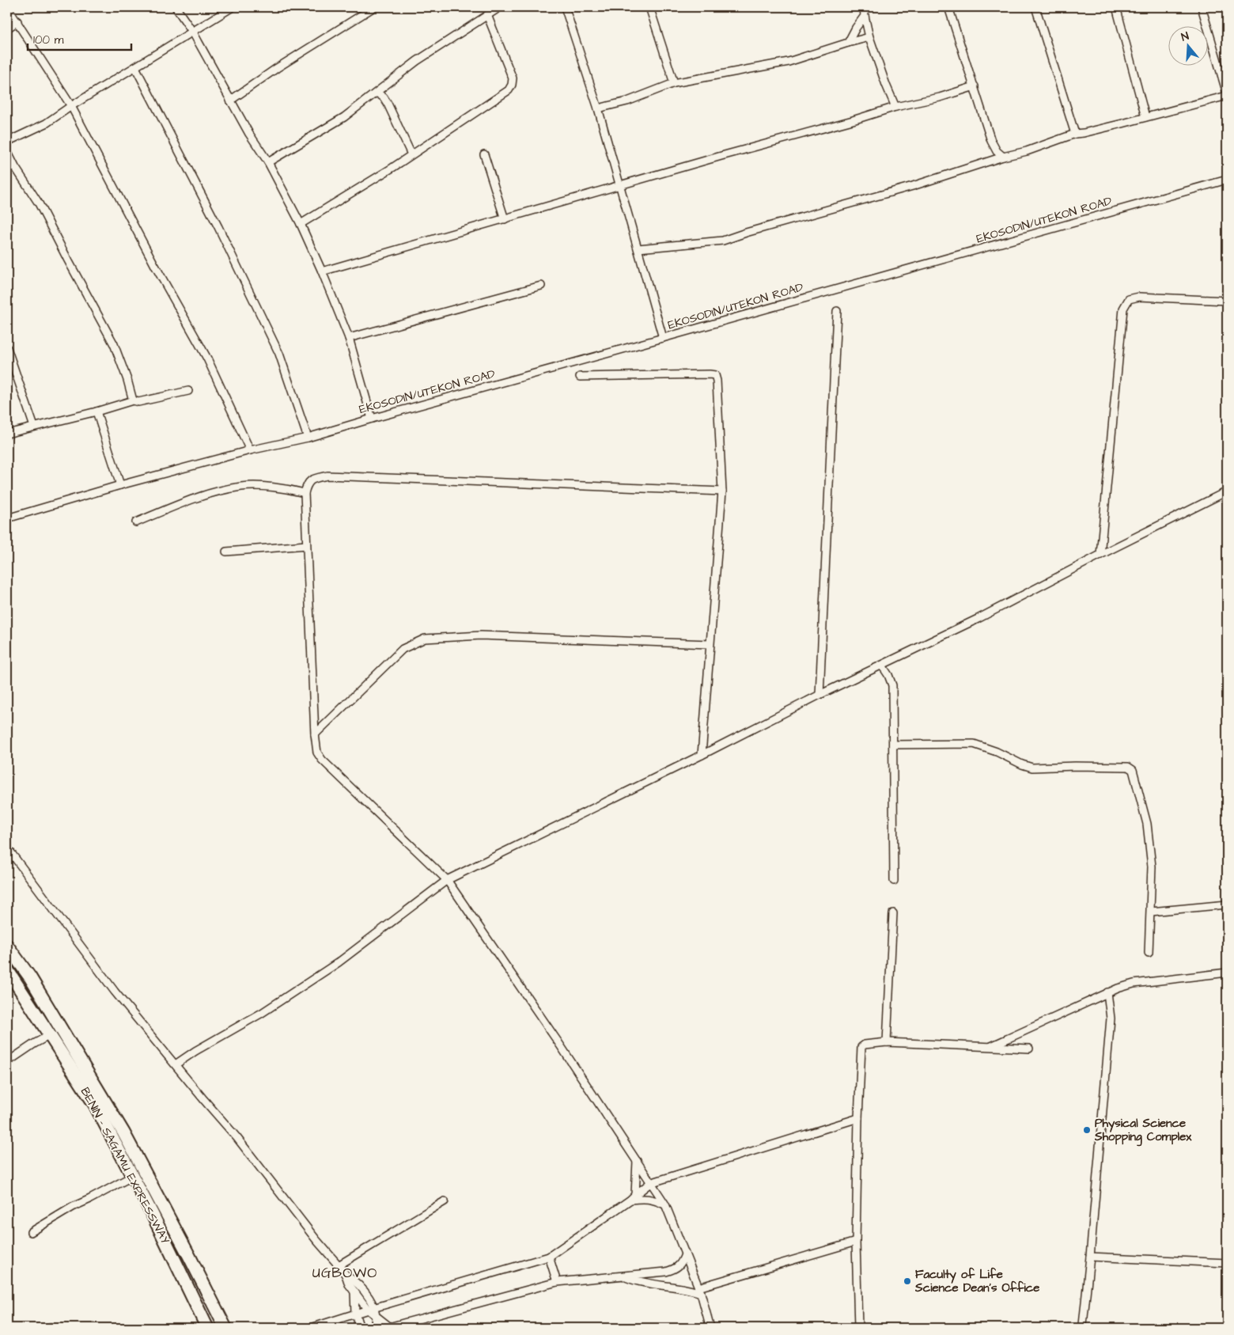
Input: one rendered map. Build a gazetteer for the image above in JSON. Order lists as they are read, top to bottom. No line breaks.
{"streets":{"highway":["BENIN - SAGAMU EXPRESSWAY"],"street":["EKOSODIN/UTEKON ROAD"]},"districts":["UGBOWO"],"places":["Physical Science Shopping Complex","Faculty of Life Science Dean's Office"],"scale_bar":"100 m","north":"top"}
